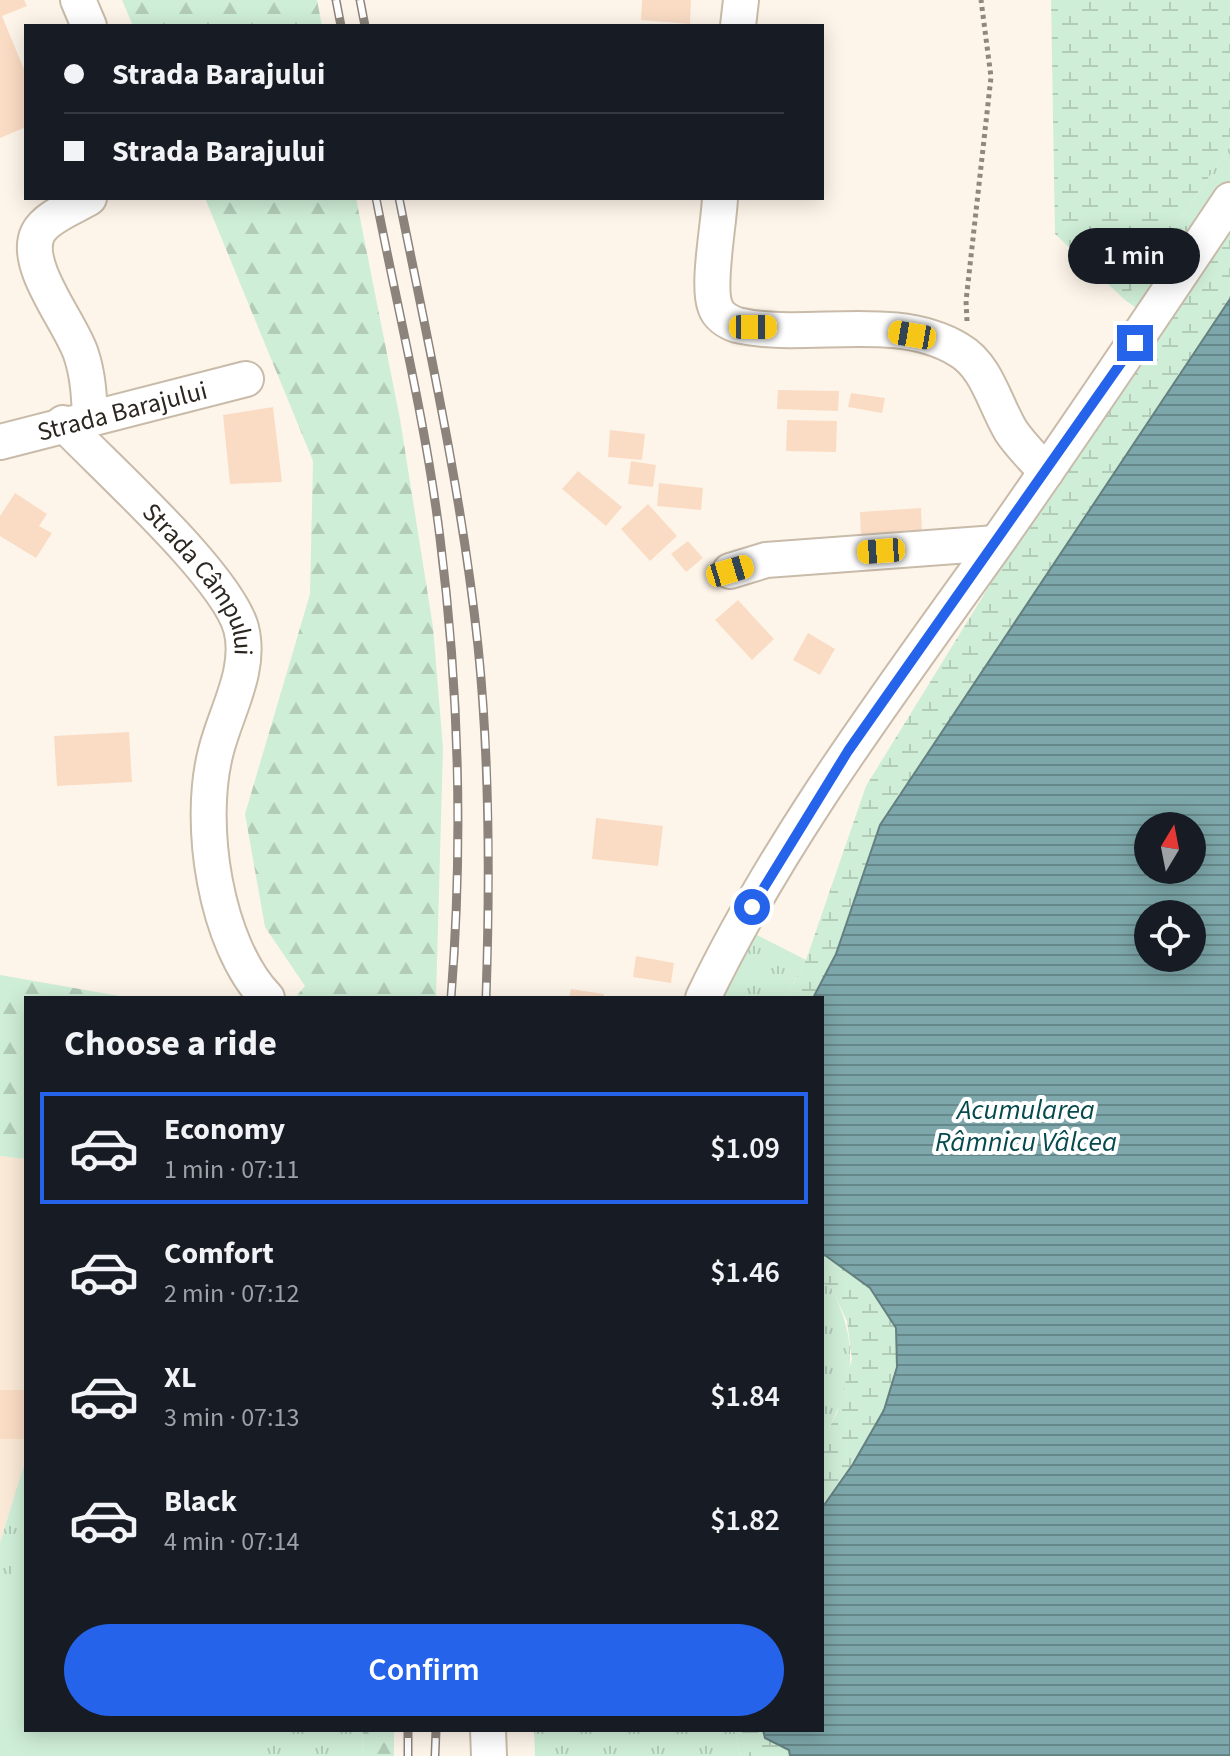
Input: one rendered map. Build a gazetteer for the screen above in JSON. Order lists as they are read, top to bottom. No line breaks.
{"streets":{"street":["Strada Barajului","Strada Câmpului"]},"crossings":[["Strada Barajului","Strada Câmpului"]],"water":["Acumularea Râmnicu Vâlcea"],"north":"top","page":{"banner":["Strada Barajului","Strada Barajului"],"bubble":"1 min","heading":"Choose a ride","list":[{"name":"Economy","note":"1 min · 07:11","value":"$1.09"},{"name":"Comfort","note":"2 min · 07:12","value":"$1.46"},{"name":"XL","note":"3 min · 07:13","value":"$1.84"},{"name":"Black","note":"4 min · 07:14","value":"$1.82"}],"buttons":"Confirm"}}
